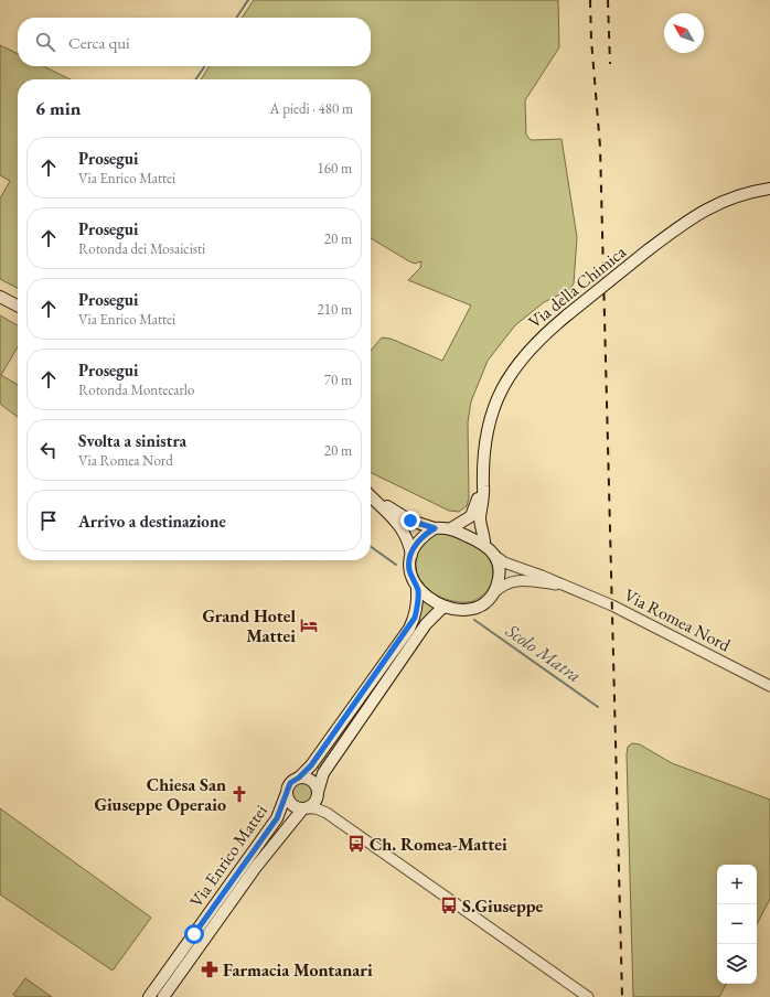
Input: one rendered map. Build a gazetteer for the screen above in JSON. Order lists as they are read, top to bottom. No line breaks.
{"streets":{"main road":["Via della Chimica","Via Enrico Mattei"],"street":["Via Romea Nord"]},"crossings":[["Via della Chimica","Via Romea Nord"]],"water":["Scolo Matra"],"places":{"hotel":["Grand Hotel Mattei"],"church":["Chiesa San Giuseppe Operaio"],"bus stop":["Ch. Romea-Mattei","S.Giuseppe"],"pharmacy":["Farmacia Montanari"]},"north":"top left","page":{"search":"Cerca qui","heading":["6 min","A piedi · 480 m"],"list":[["Prosegui","Via Enrico Mattei","160 m"],["Prosegui","Rotonda dei Mosaicisti","20 m"],["Prosegui","Via Enrico Mattei","210 m"],["Prosegui","Rotonda Montecarlo","70 m"],["Svolta a sinistra","Via Romea Nord","20 m"],"Arrivo a destinazione"],"map_buttons":["+","−"]}}
